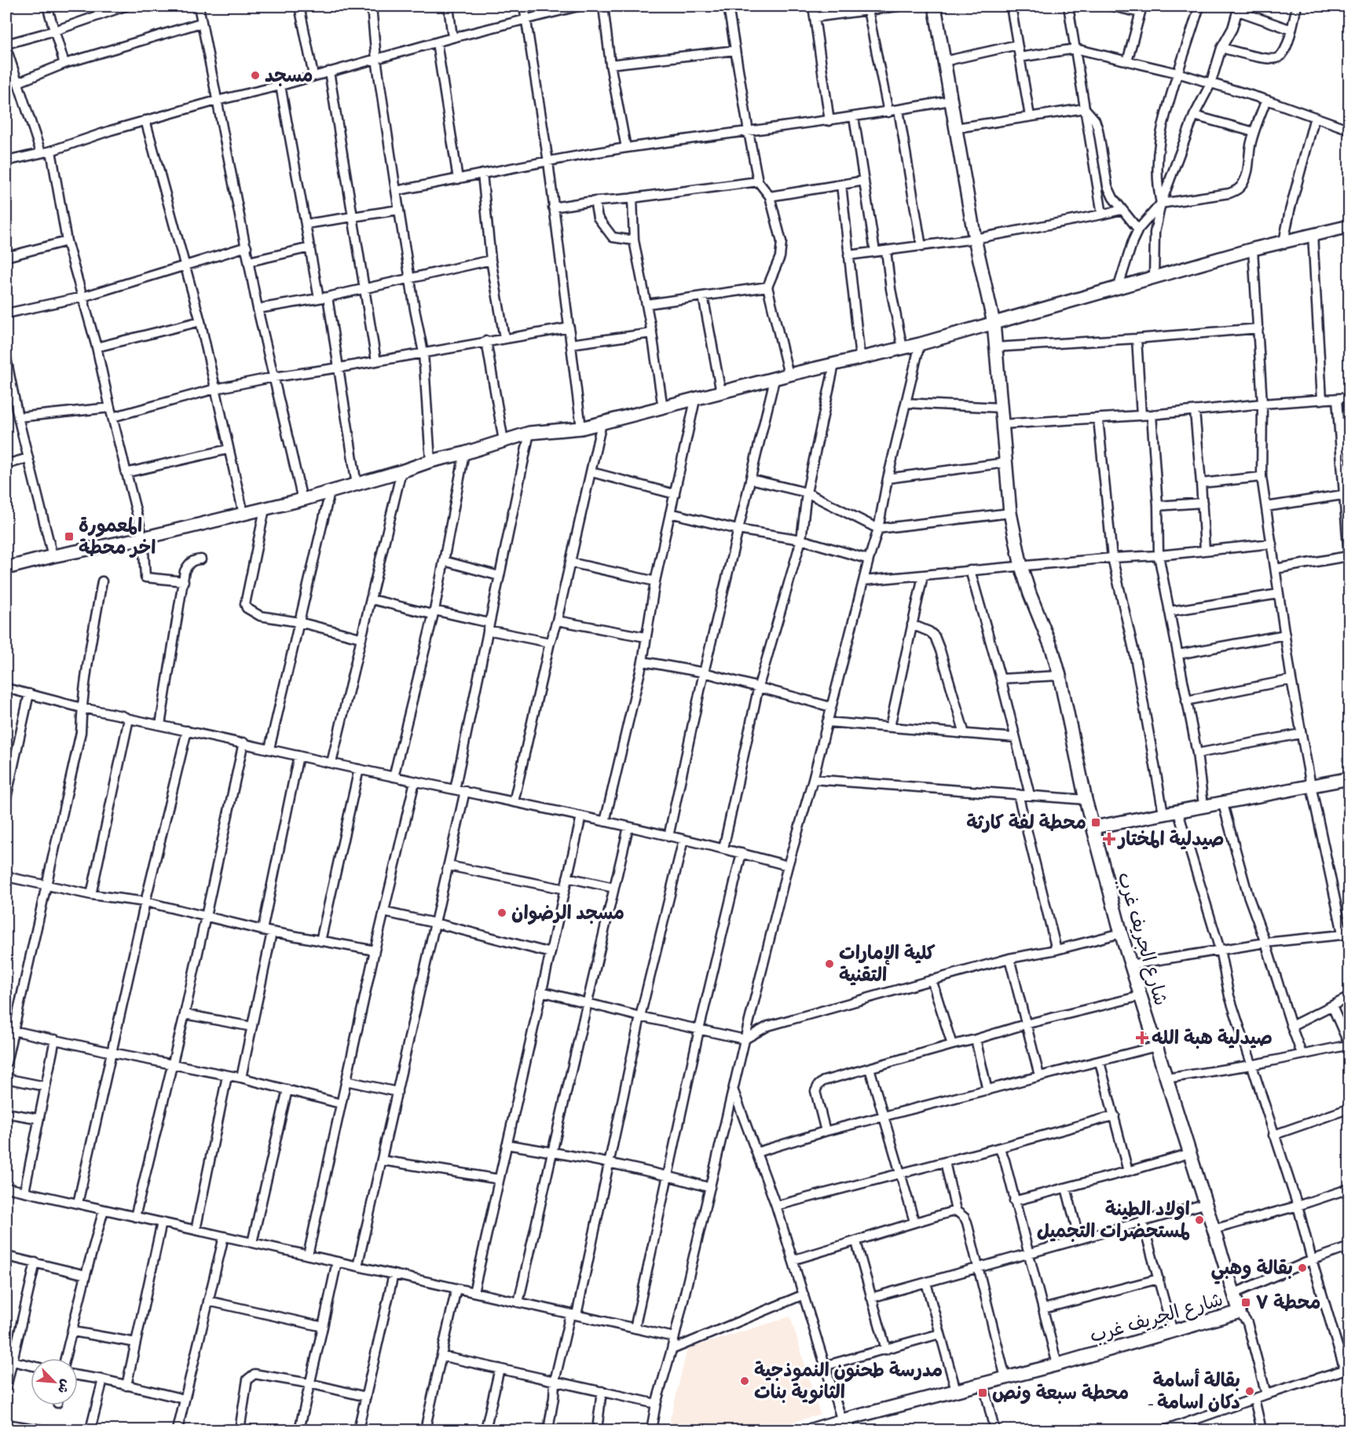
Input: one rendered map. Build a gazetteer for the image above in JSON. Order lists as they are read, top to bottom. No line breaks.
{"streets":{"street":["شارع الجريف غرب"]},"places":{"other":["مسجد","مسجد الرضوان","كلية الإمارات التقنية","اولاد الطينة لمستحضرات التجميل","بقالة وهبي","مدرسة طحنون النموذجية الثانوية بنات","بقالة أسامة - دكان اسامة"],"transit":["المعمورة اخر محطة","محطة لفة كارثة","محطة ٧","محطة سبعة ونص"],"health":["صيدلية المختار","صيدلية هبة الله"]},"north":"bottom right"}
